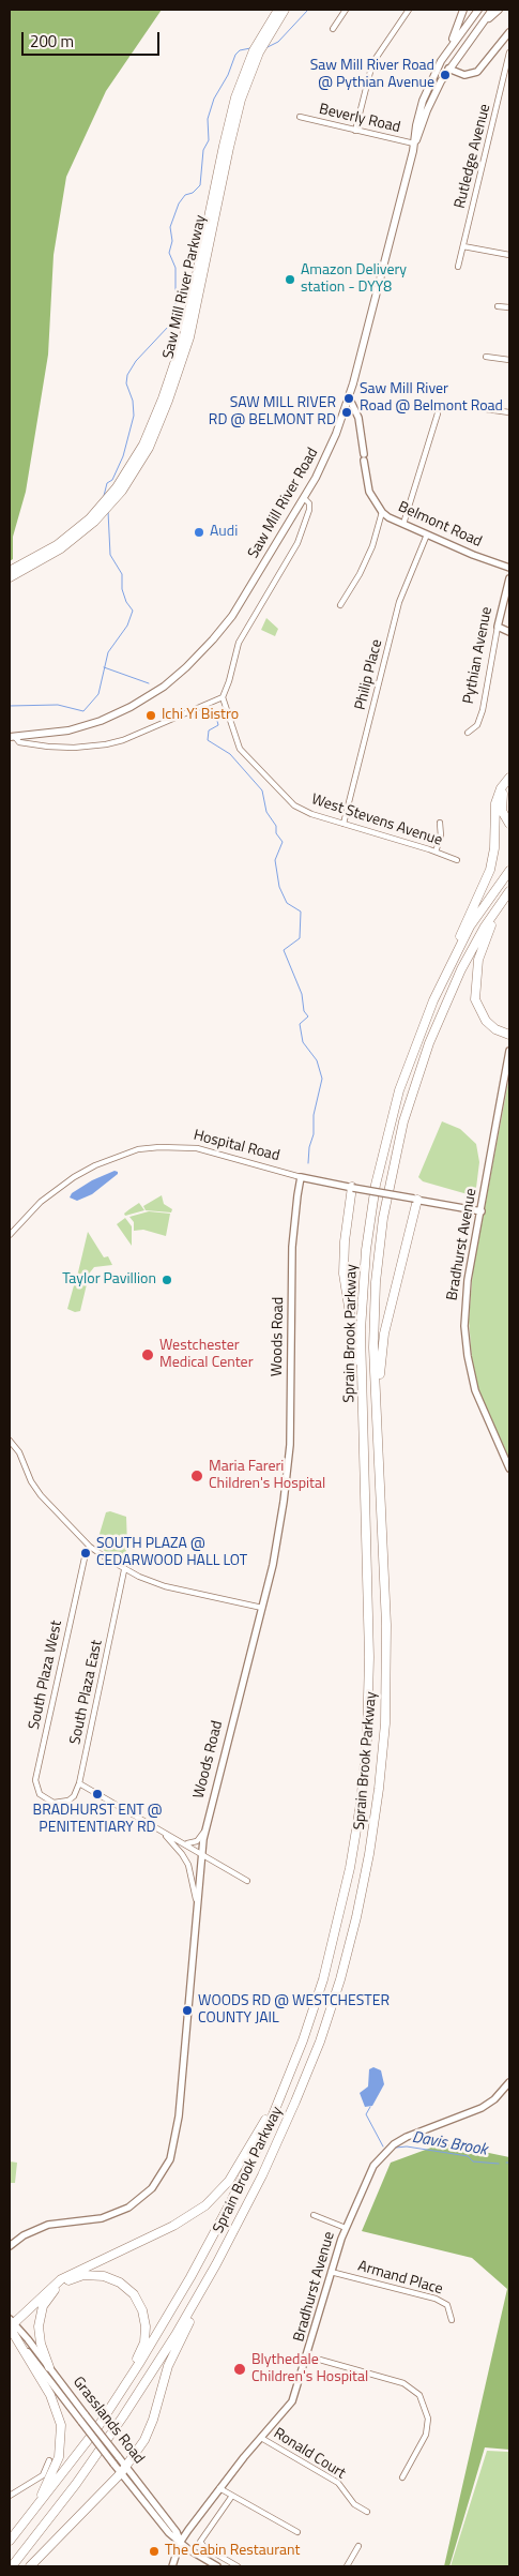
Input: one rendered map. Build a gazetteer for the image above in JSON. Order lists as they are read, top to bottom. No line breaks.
{"streets":{"highway":["Saw Mill River Parkway","Sprain Brook Parkway"],"main road":["Saw Mill River Road","Belmont Road","Pythian Avenue","Hospital Road","Bradhurst Avenue","Woods Road","Grasslands Road"],"street":["Beverly Road","Rutledge Avenue","Philip Place","West Stevens Avenue","South Plaza West","South Plaza East","Armand Place","Ronald Court"]},"crossings":[["Beverly Road","Saw Mill River Road"],["Saw Mill River Road","Belmont Road"],["Belmont Road","Philip Place"],["Philip Place","West Stevens Avenue"],["Hospital Road","Bradhurst Avenue"],["Hospital Road","Woods Road"],["Bradhurst Avenue","Armand Place"],["Bradhurst Avenue","Grasslands Road"],["Bradhurst Avenue","Ronald Court"],["South Plaza West","South Plaza East"]],"water":["Davis Brook"],"places":["Saw Mill River Road @ Pythian Avenue","Amazon Delivery station - DYY8","Saw Mill River Road @ Belmont Road","SAW MILL RIVER RD @ BELMONT RD","Audi","Ichi Yi Bistro","Taylor Pavillion","Westchester Medical Center","Maria Fareri Children's Hospital","SOUTH PLAZA @ CEDARWOOD HALL LOT","BRADHURST ENT @ PENITENTIARY RD","WOODS RD @ WESTCHESTER COUNTY JAIL","Blythedale Children's Hospital","The Cabin Restaurant"],"scale_bar":"200 m"}
